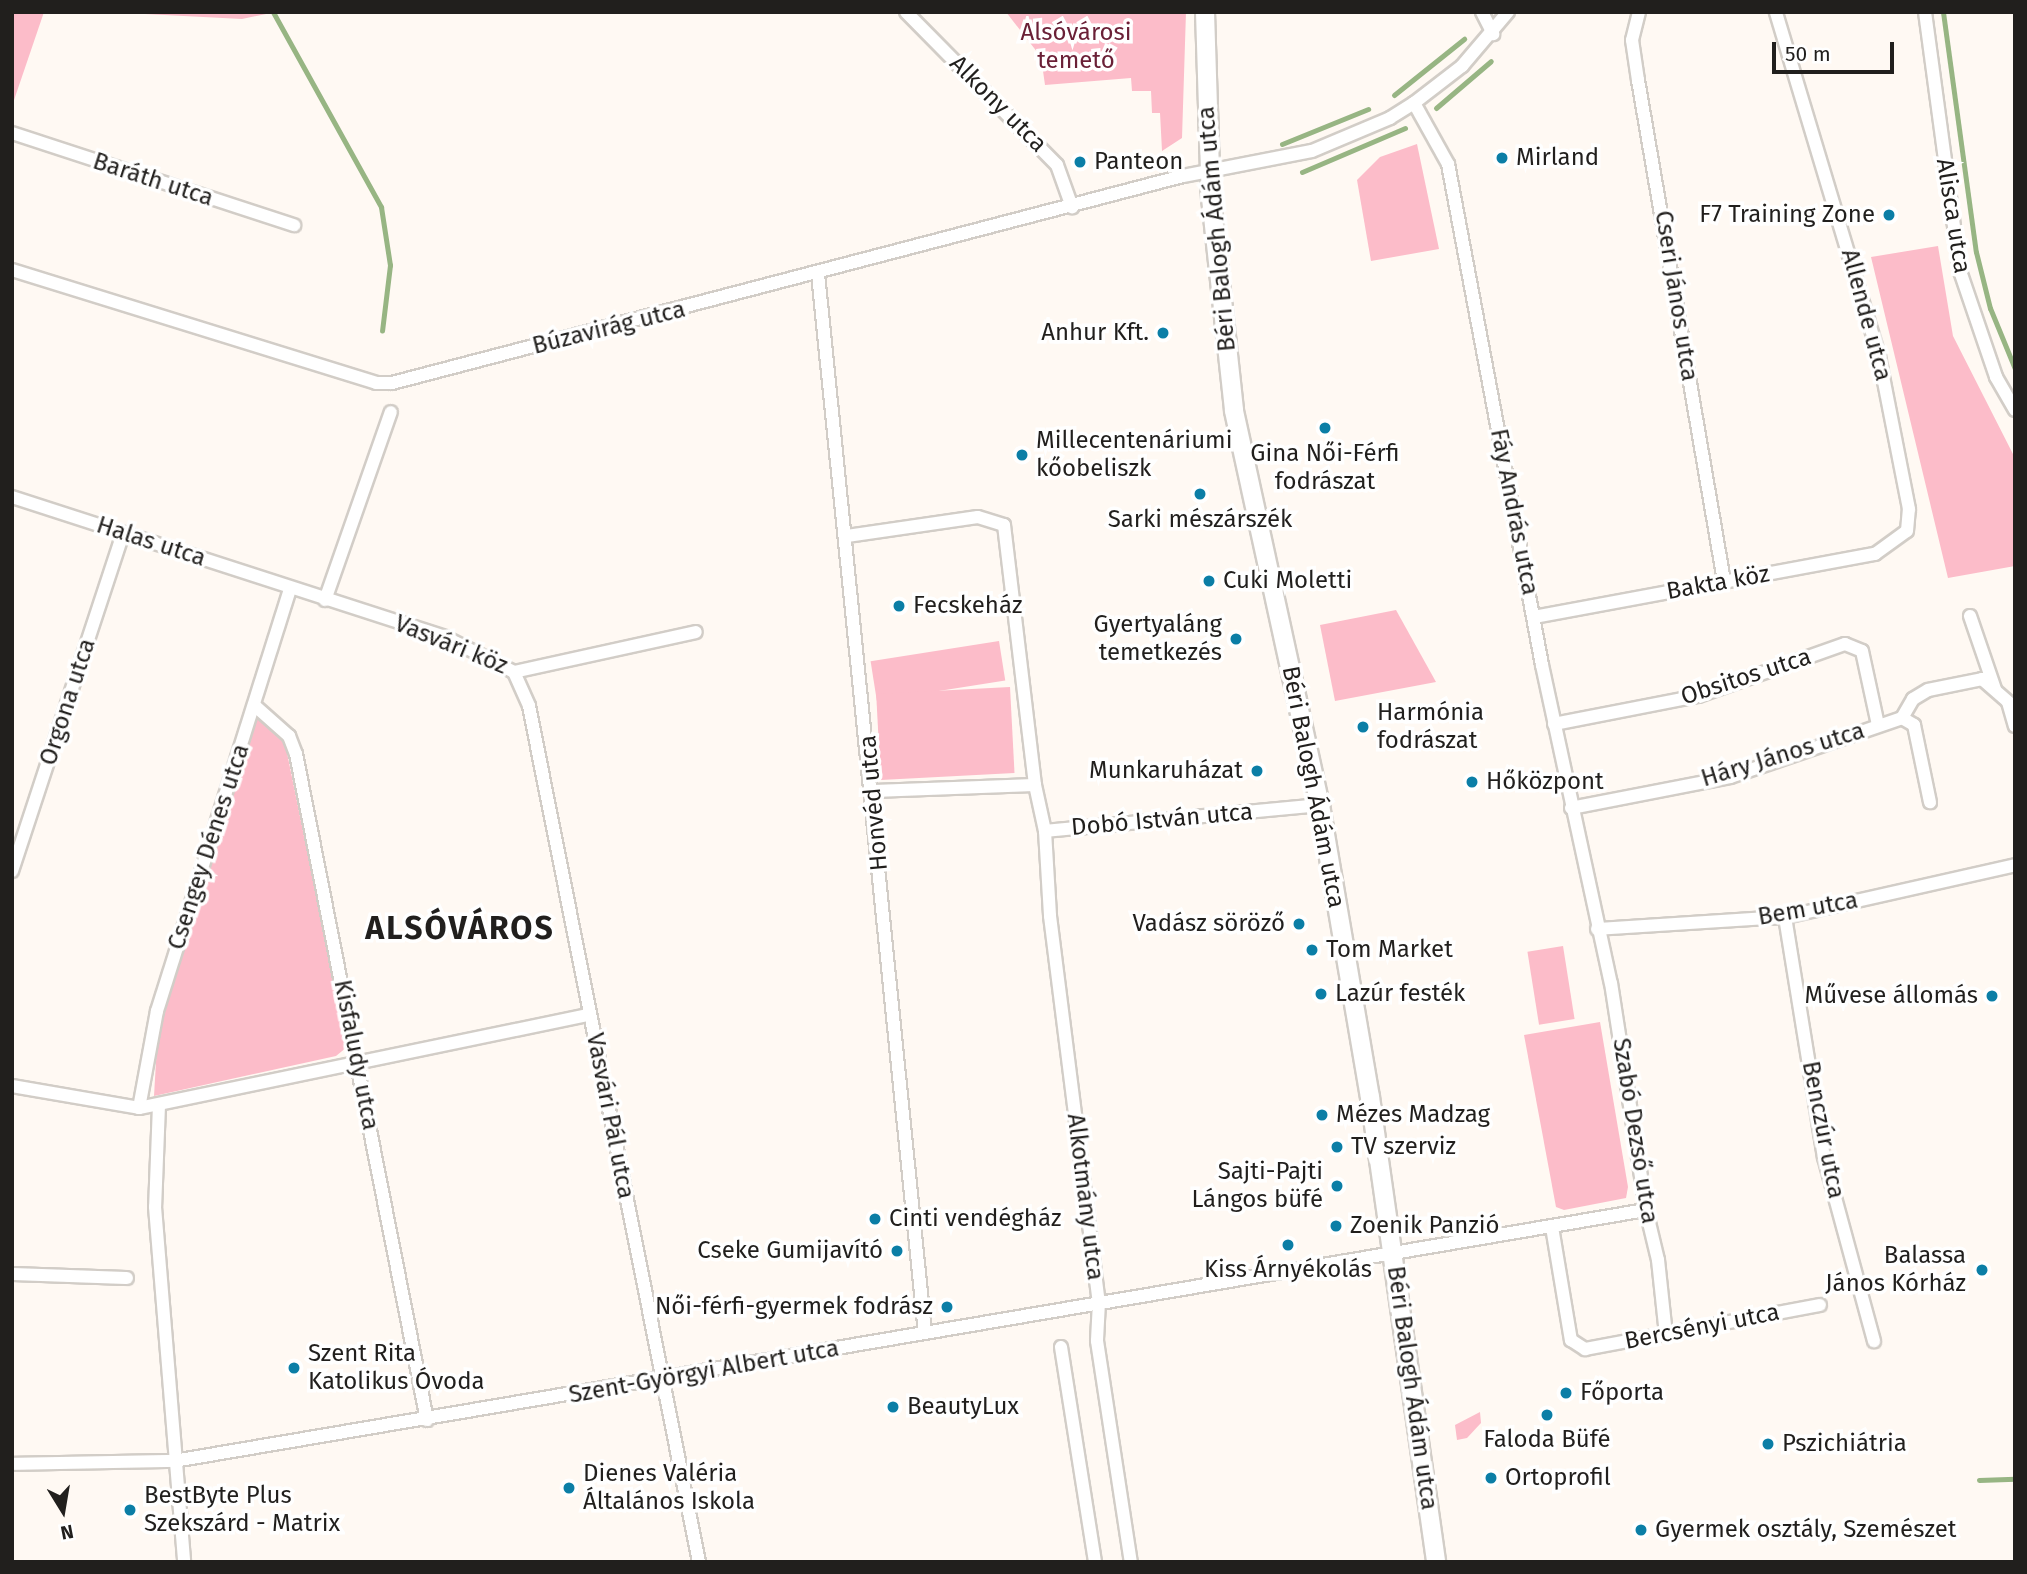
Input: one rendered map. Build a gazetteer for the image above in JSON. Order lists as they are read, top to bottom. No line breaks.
{"streets":{"street":["Alkony utca","Baráth utca","Alisca utca","Béri Balogh Ádám utca","Cseri János utca","Allende utca","Búzavirág utca","Fáy András utca","Halas utca","Bakta köz","Vasvári köz","Obsitos utca","Orgona utca","Háry János utca","Honvéd utca","Dobó István utca","Csengey Dénes utca","Bem utca","Kisfaludy utca","Vasvári Pál utca","Benczúr utca","Szabó Dezső utca","Alkotmány utca","Bercsényi utca","Szent-Györgyi Albert utca"]},"crossings":[["Alkony utca","Búzavirág utca"],["Béri Balogh Ádám utca","Búzavirág utca"],["Béri Balogh Ádám utca","Dobó István utca"],["Béri Balogh Ádám utca","Szent-Györgyi Albert utca"],["Cseri János utca","Bakta köz"],["Allende utca","Bakta köz"],["Búzavirág utca","Fáy András utca"],["Búzavirág utca","Honvéd utca"],["Fáy András utca","Bakta köz"],["Fáy András utca","Obsitos utca"],["Fáy András utca","Háry János utca"],["Fáy András utca","Bem utca"],["Fáy András utca","Szabó Dezső utca"],["Halas utca","Vasvári köz"],["Halas utca","Orgona utca"],["Halas utca","Csengey Dénes utca"],["Vasvári köz","Csengey Dénes utca"],["Vasvári köz","Vasvári Pál utca"],["Obsitos utca","Háry János utca"],["Honvéd utca","Szent-Györgyi Albert utca"],["Dobó István utca","Alkotmány utca"],["Csengey Dénes utca","Kisfaludy utca"],["Bem utca","Benczúr utca"],["Bem utca","Szabó Dezső utca"],["Kisfaludy utca","Szent-Györgyi Albert utca"],["Vasvári Pál utca","Szent-Györgyi Albert utca"],["Szabó Dezső utca","Bercsényi utca"],["Alkotmány utca","Szent-Györgyi Albert utca"]],"districts":["ALSÓVÁROS"],"parks":["Alsóvárosi temető"],"places":["Mirland","Panteon","F7 Training Zone","Anhur Kft.","Gina Női-Férfi fodrászat","Millecentenáriumi kőobeliszk","Sarki mészárszék","Cuki Moletti","Fecskeház","Gyertyaláng temetkezés","Harmónia fodrászat","Munkaruházat","Hőközpont","Vadász söröző","Tom Market","Lazúr festék","Művese állomás","Mézes Madzag","TV szerviz","Sajti-Pajti Lángos büfé","Cinti vendégház","Zoenik Panzió","Kiss Árnyékolás","Cseke Gumijavító","Balassa János Kórház","Női-férfi-gyermek fodrász","Szent Rita Katolikus Óvoda","Főporta","BeautyLux","Faloda Büfé","Pszichiátria","Ortoprofil","Dienes Valéria Általános Iskola","BestByte Plus Szekszárd - Matrix","Gyermek osztály, Szemészet"],"scale_bar":"50 m","north":"bottom"}
